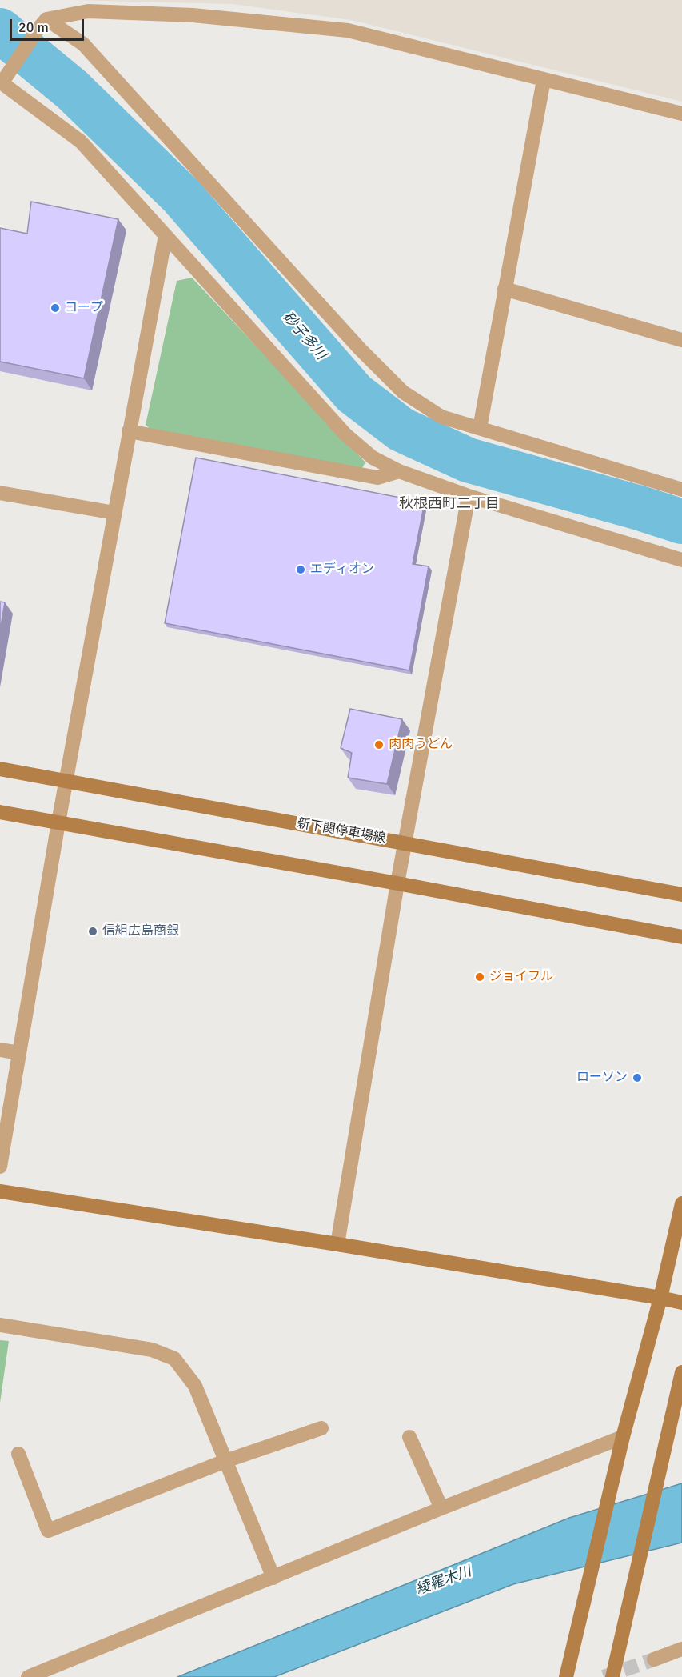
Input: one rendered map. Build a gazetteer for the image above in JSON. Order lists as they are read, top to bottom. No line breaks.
{"streets":{"street":["新下関停車場線"]},"districts":["秋根西町二丁目"],"water":["砂子多川","綾羅木川"],"places":["コープ","エディオン","肉肉うどん","信組広島商銀","ジョイフル","ローソン"],"scale_bar":"20 m"}
